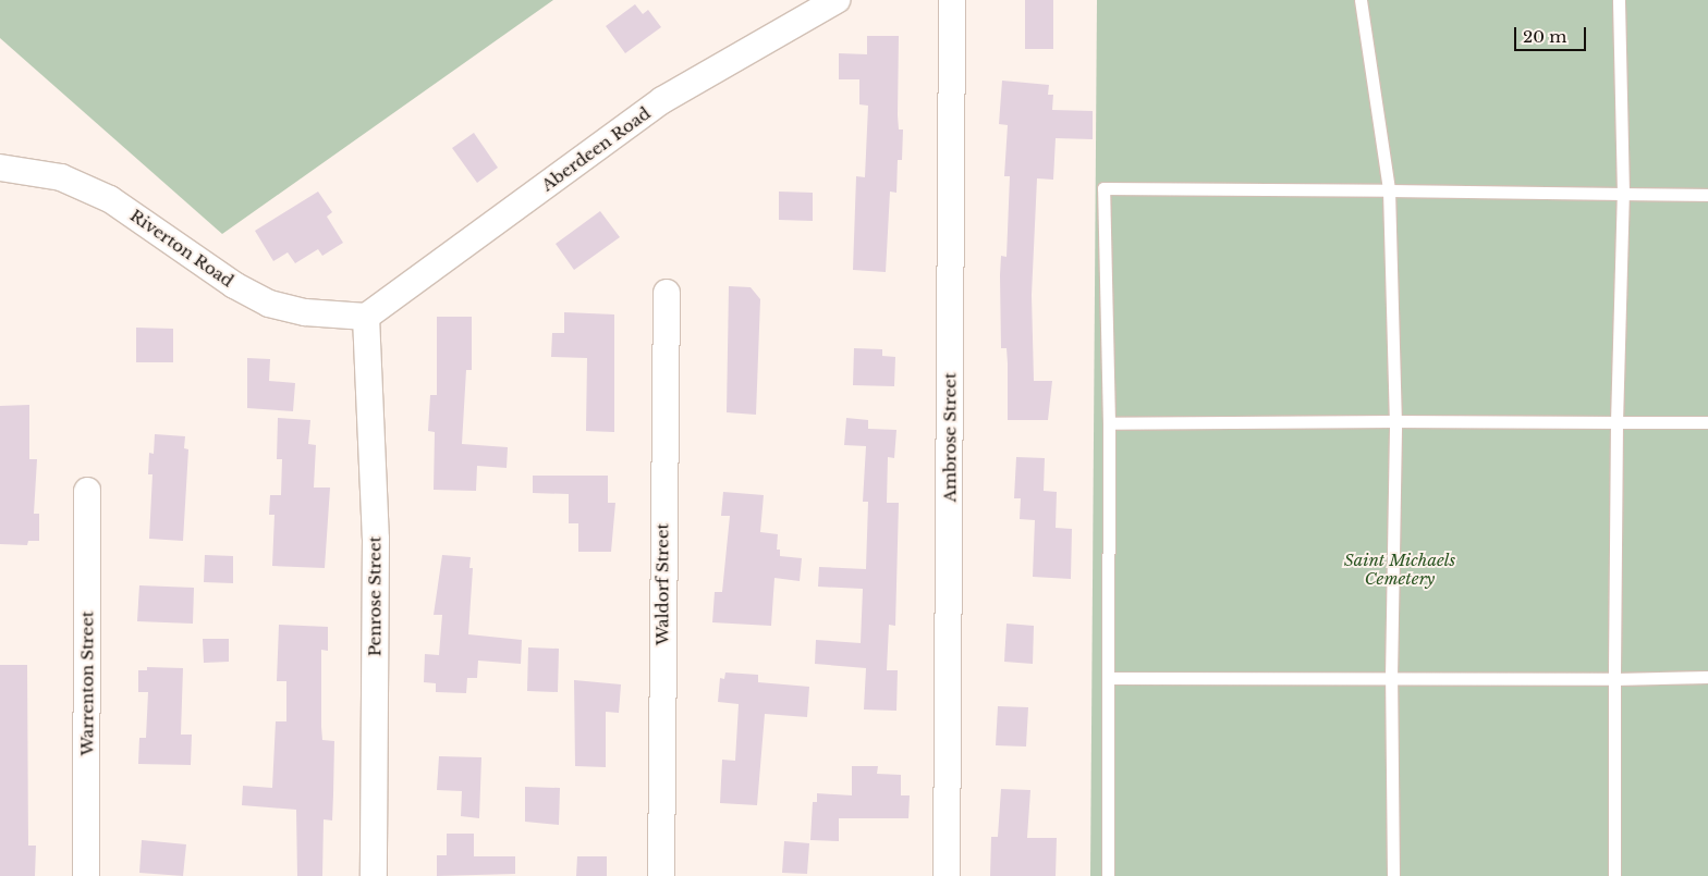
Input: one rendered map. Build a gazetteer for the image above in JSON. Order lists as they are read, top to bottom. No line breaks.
{"streets":{"street":["Aberdeen Road","Riverton Road","Ambrose Street","Waldorf Street","Penrose Street","Warrenton Street"]},"crossings":[["Aberdeen Road","Riverton Road"],["Aberdeen Road","Penrose Street"],["Riverton Road","Penrose Street"]],"parks":["Saint Michaels Cemetery"],"scale_bar":"20 m"}
